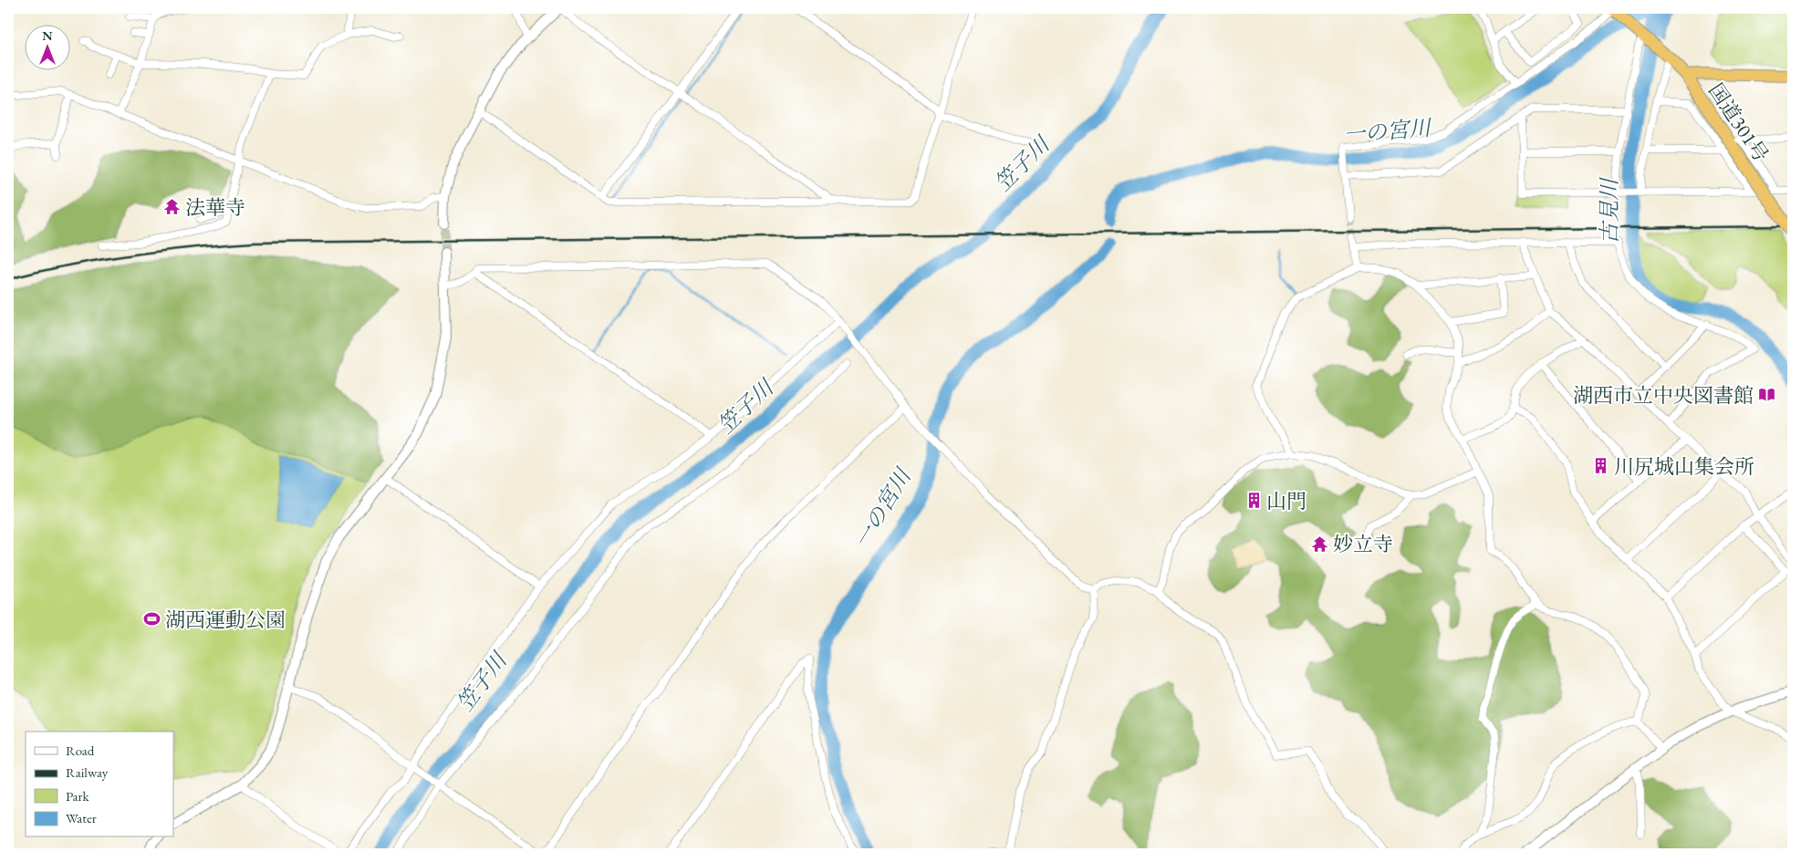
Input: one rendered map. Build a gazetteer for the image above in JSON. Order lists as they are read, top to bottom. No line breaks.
{"streets":{"highway":["国道301号"]},"water":["一の宮川","笠子川","古見川"],"places":{"temple":["法華寺","妙立寺"],"library":["湖西市立中央図書館"],"building":["川尻城山集会所","山門"],"sports":["湖西運動公園"]},"legend":["Road","Railway","Park","Water"],"north":"top"}
